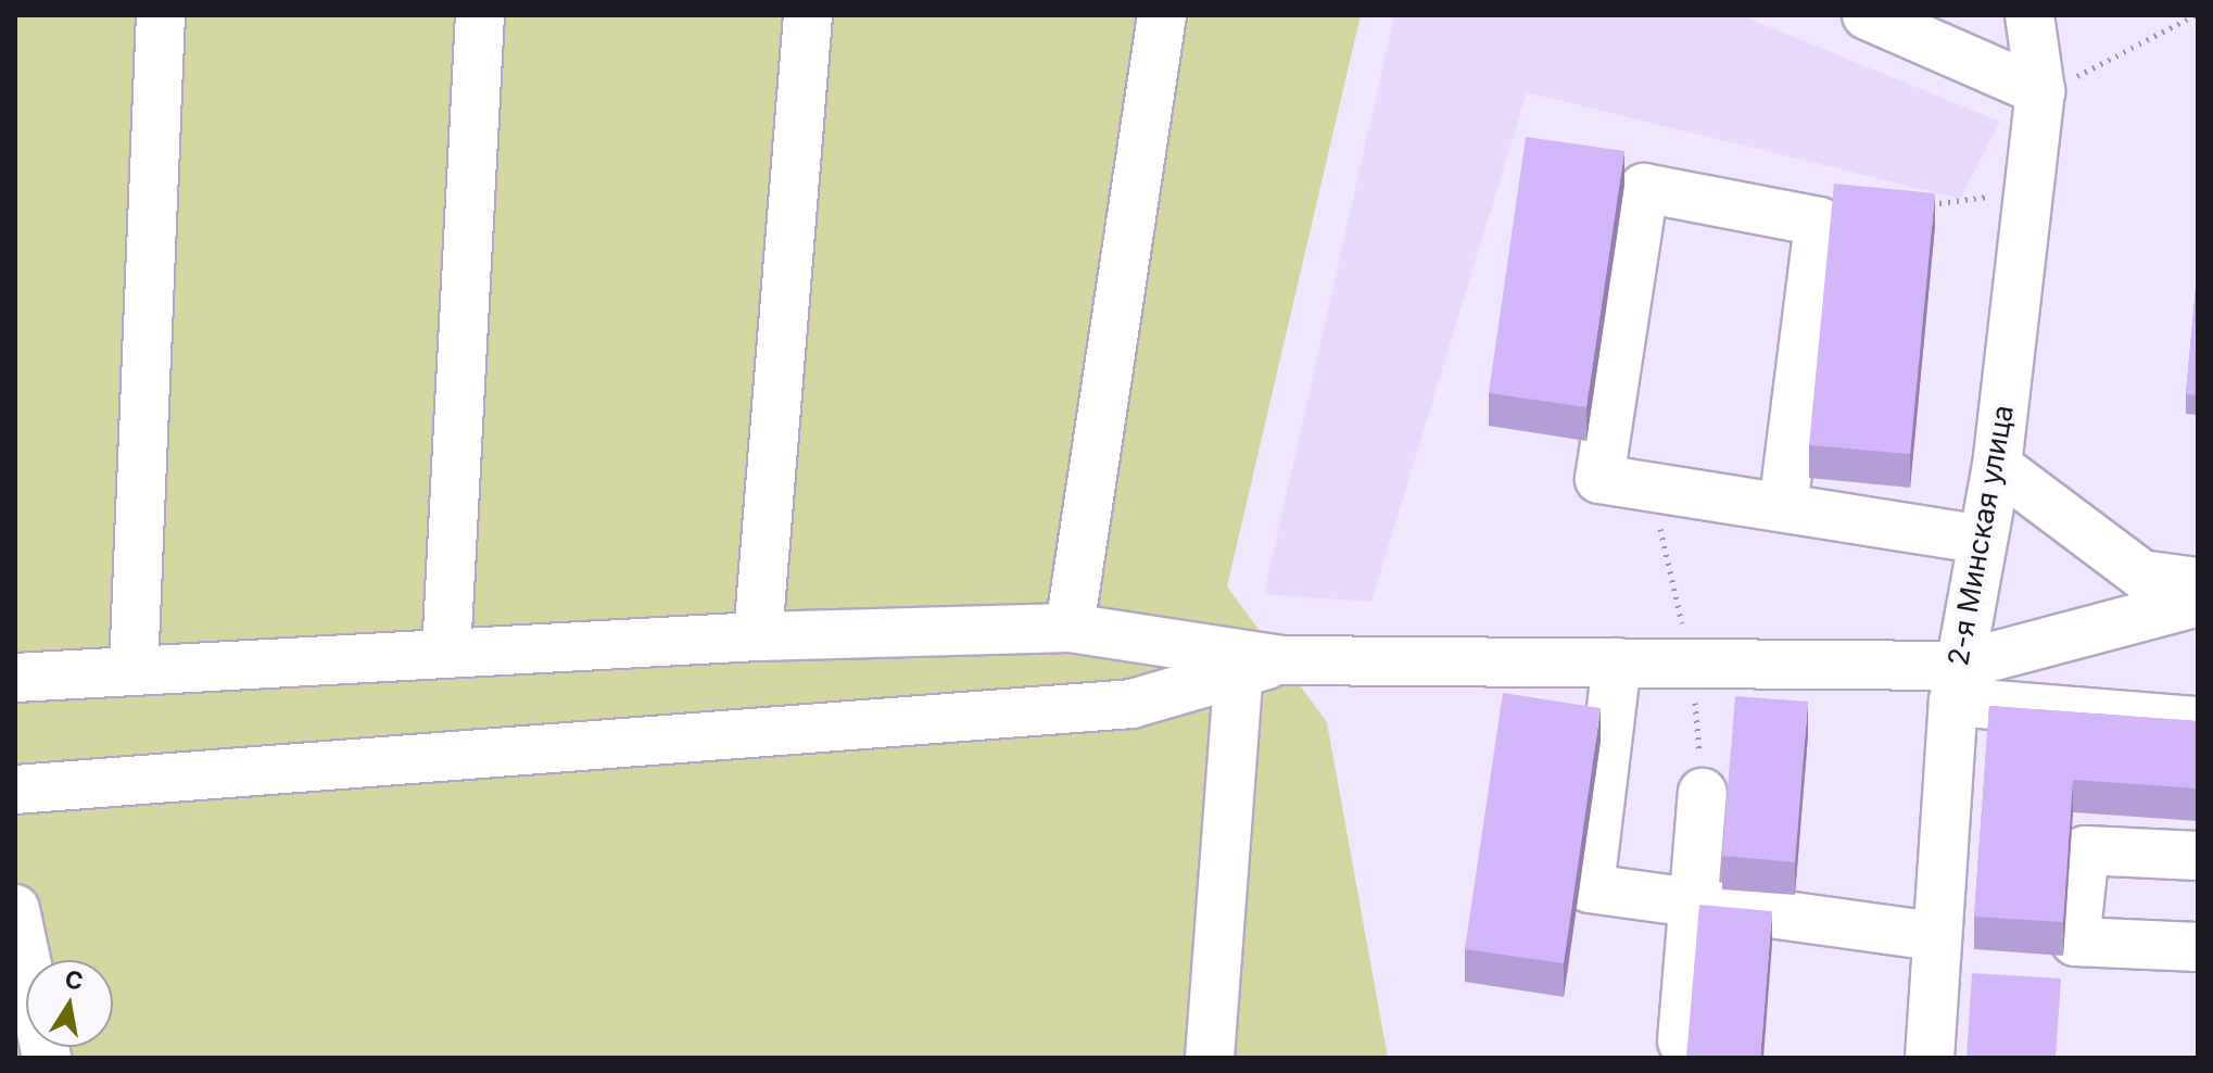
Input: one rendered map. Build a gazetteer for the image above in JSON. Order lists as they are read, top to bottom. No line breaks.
{"streets":{"street":["2-я Минская улица"]},"north":"top"}
